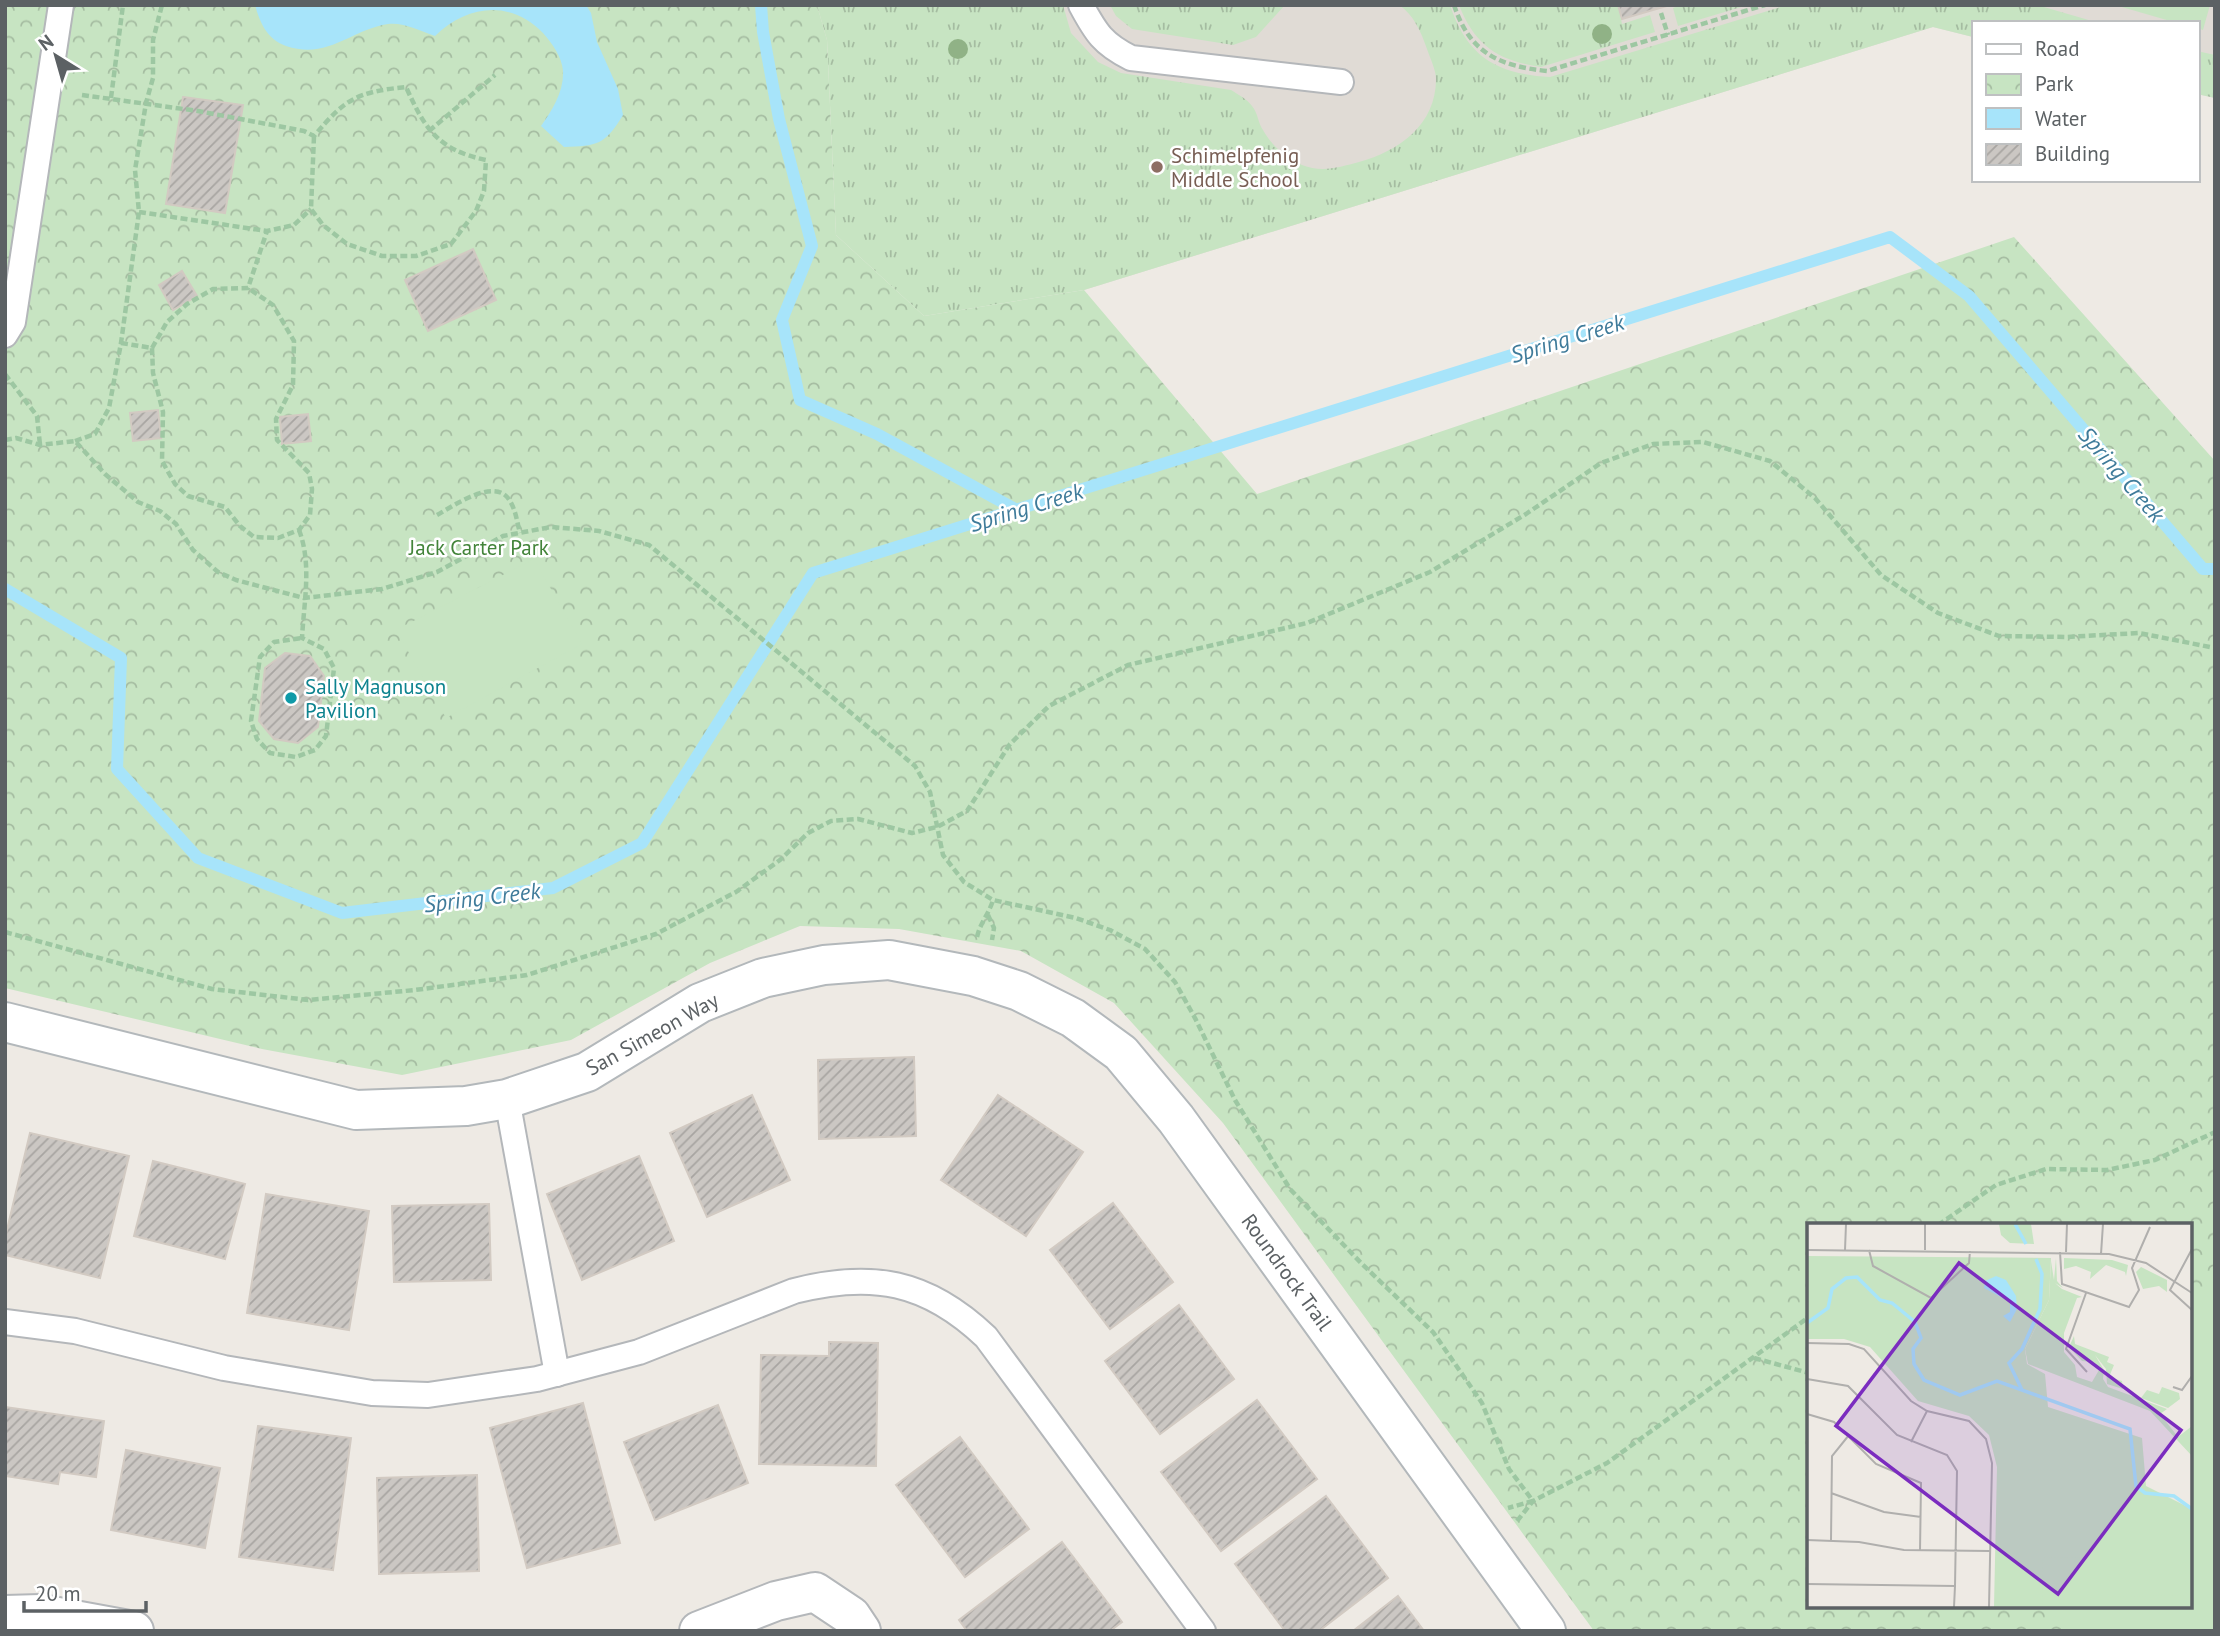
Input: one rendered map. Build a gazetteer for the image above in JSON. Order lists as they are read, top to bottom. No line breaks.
{"streets":{"street":["San Simeon Way","Roundrock Trail"]},"crossings":[["San Simeon Way","Roundrock Trail"]],"water":["Spring Creek"],"parks":["Jack Carter Park"],"places":["Schimelpfenig Middle School","Sally Magnuson Pavilion"],"legend":["Road","Park","Water","Building"],"scale_bar":"20 m","north":"top left"}
